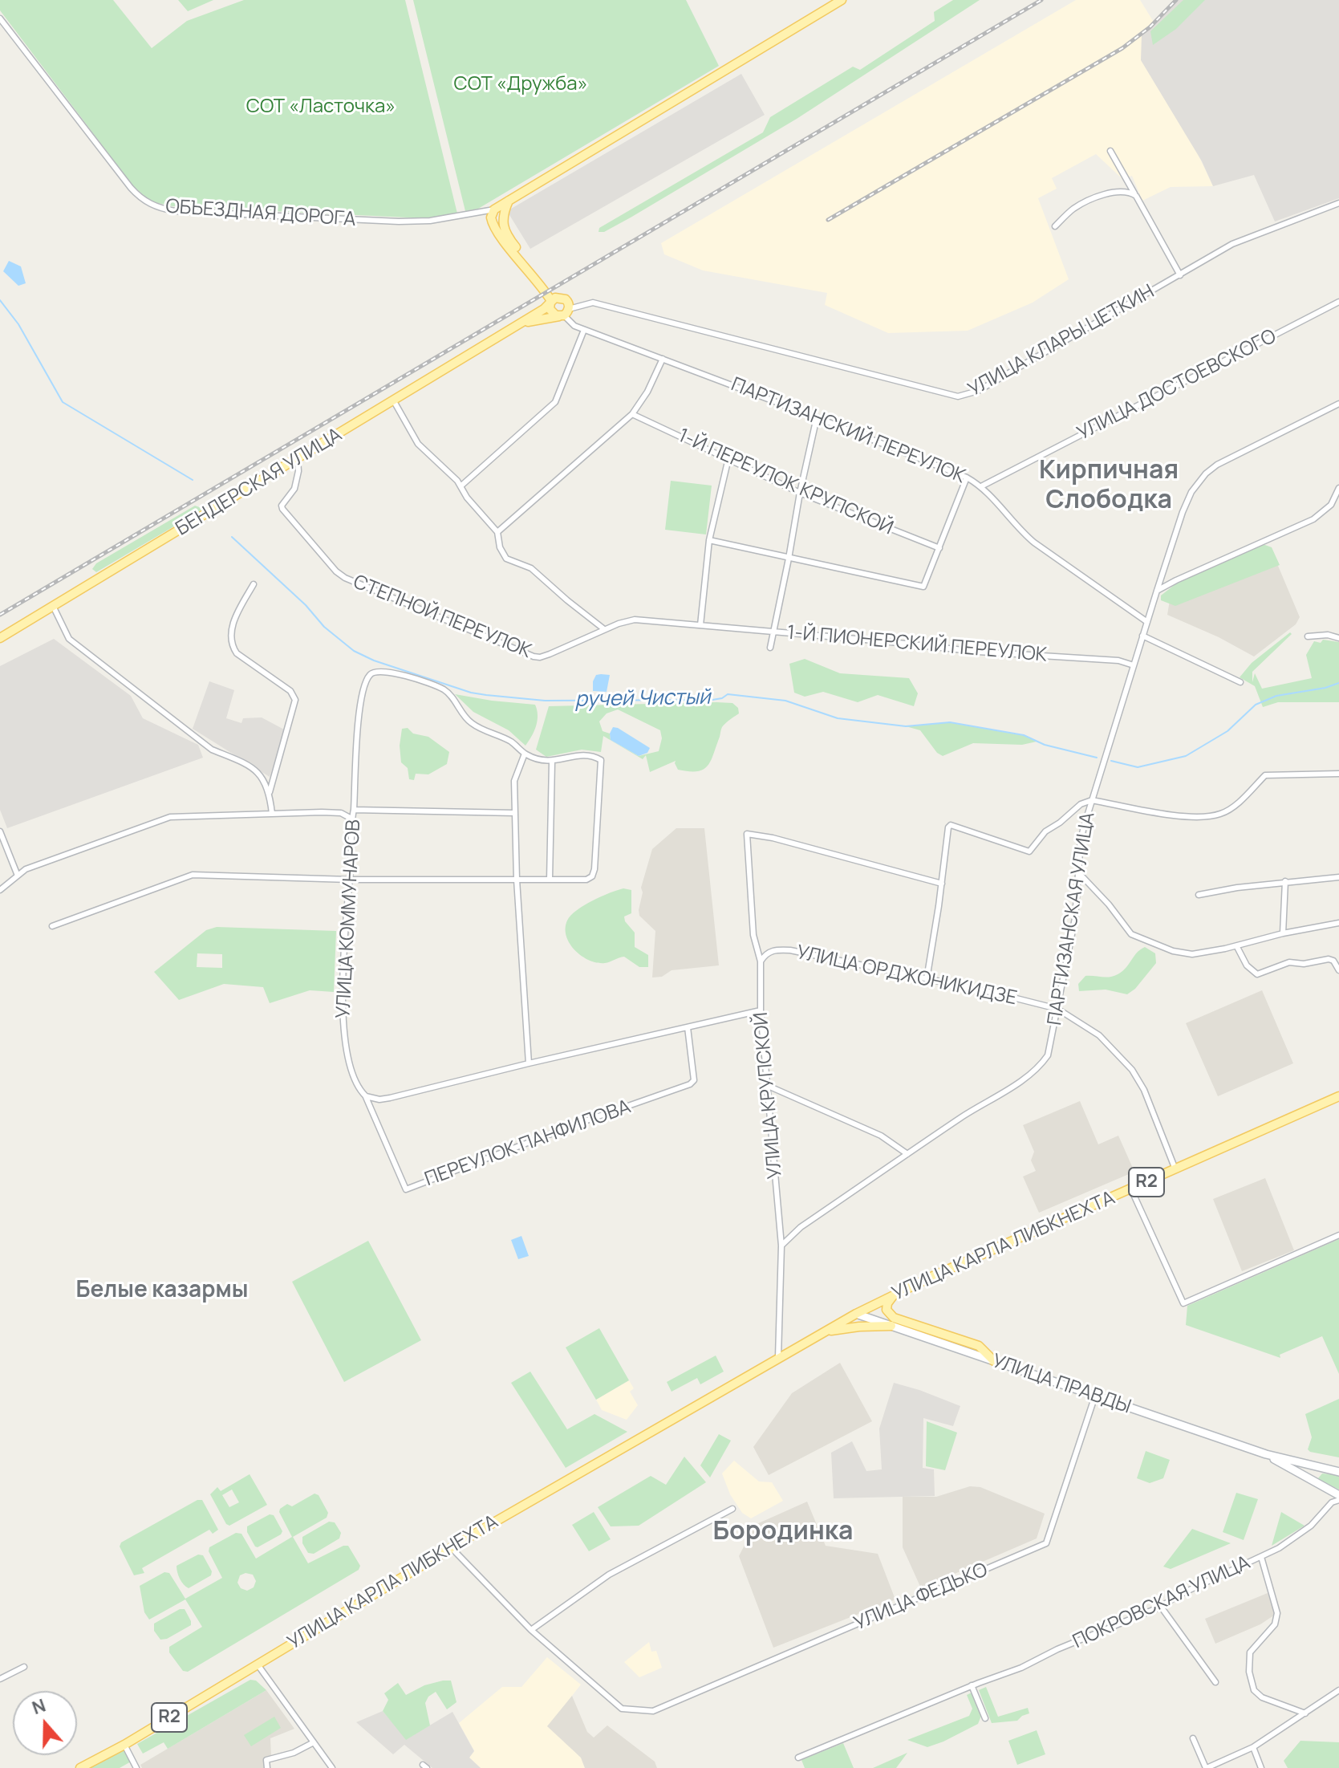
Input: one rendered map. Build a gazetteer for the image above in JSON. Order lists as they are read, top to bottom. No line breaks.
{"streets":{"main road":["ПАРТИЗАНСКИЙ ПЕРЕУЛОК","БЕНДЕРСКАЯ УЛИЦА","R2","УЛИЦА КАРЛА ЛИБКНЕХТА","УЛИЦА ПРАВДЫ"],"street":["ОБЪЕЗДНАЯ ДОРОГА","УЛИЦА КЛАРЫ ЦЕТКИН","УЛИЦА ДОСТОЕВСКОГО","1-Й ПЕРЕУЛОК КРУПСКОЙ","СТЕПНОЙ ПЕРЕУЛОК","1-Й ПИОНЕРСКИЙ ПЕРЕУЛОК","УЛИЦА КОММУНАРОВ","ПАРТИЗАНСКАЯ УЛИЦА","УЛИЦА ОРДЖОНИКИДЗЕ","УЛИЦА КРУПСКОЙ","ПЕРЕУЛОК ПАНФИЛОВА","УЛИЦА ФЕДЬКО","ПОКРОВСКАЯ УЛИЦА"]},"crossings":[["ОБЪЕЗДНАЯ ДОРОГА","ПАРТИЗАНСКИЙ ПЕРЕУЛОК"],["УЛИЦА КЛАРЫ ЦЕТКИН","ПАРТИЗАНСКИЙ ПЕРЕУЛОК"],["УЛИЦА КЛАРЫ ЦЕТКИН","БЕНДЕРСКАЯ УЛИЦА"],["УЛИЦА ДОСТОЕВСКОГО","ПАРТИЗАНСКИЙ ПЕРЕУЛОК"],["ПАРТИЗАНСКИЙ ПЕРЕУЛОК","БЕНДЕРСКАЯ УЛИЦА"],["ПАРТИЗАНСКИЙ ПЕРЕУЛОК","ПАРТИЗАНСКАЯ УЛИЦА"],["БЕНДЕРСКАЯ УЛИЦА","СТЕПНОЙ ПЕРЕУЛОК"],["СТЕПНОЙ ПЕРЕУЛОК","1-Й ПИОНЕРСКИЙ ПЕРЕУЛОК"],["1-Й ПИОНЕРСКИЙ ПЕРЕУЛОК","ПАРТИЗАНСКАЯ УЛИЦА"],["УЛИЦА КОММУНАРОВ","ПЕРЕУЛОК ПАНФИЛОВА"],["ПАРТИЗАНСКАЯ УЛИЦА","УЛИЦА ОРДЖОНИКИДЗЕ"],["ПАРТИЗАНСКАЯ УЛИЦА","УЛИЦА КРУПСКОЙ"],["УЛИЦА ОРДЖОНИКИДЗЕ","УЛИЦА КРУПСКОЙ"],["УЛИЦА ОРДЖОНИКИДЗЕ","УЛИЦА КАРЛА ЛИБКНЕХТА"],["УЛИЦА КРУПСКОЙ","УЛИЦА КАРЛА ЛИБКНЕХТА"],["УЛИЦА КАРЛА ЛИБКНЕХТА","УЛИЦА ПРАВДЫ"],["УЛИЦА ПРАВДЫ","УЛИЦА ФЕДЬКО"]],"districts":["Кирпичная Слободка","Белые казармы","Бородинка"],"water":["ручей Чистый"],"parks":["СОТ «Дружба»","СОТ «Ласточка»"],"north":"top"}
